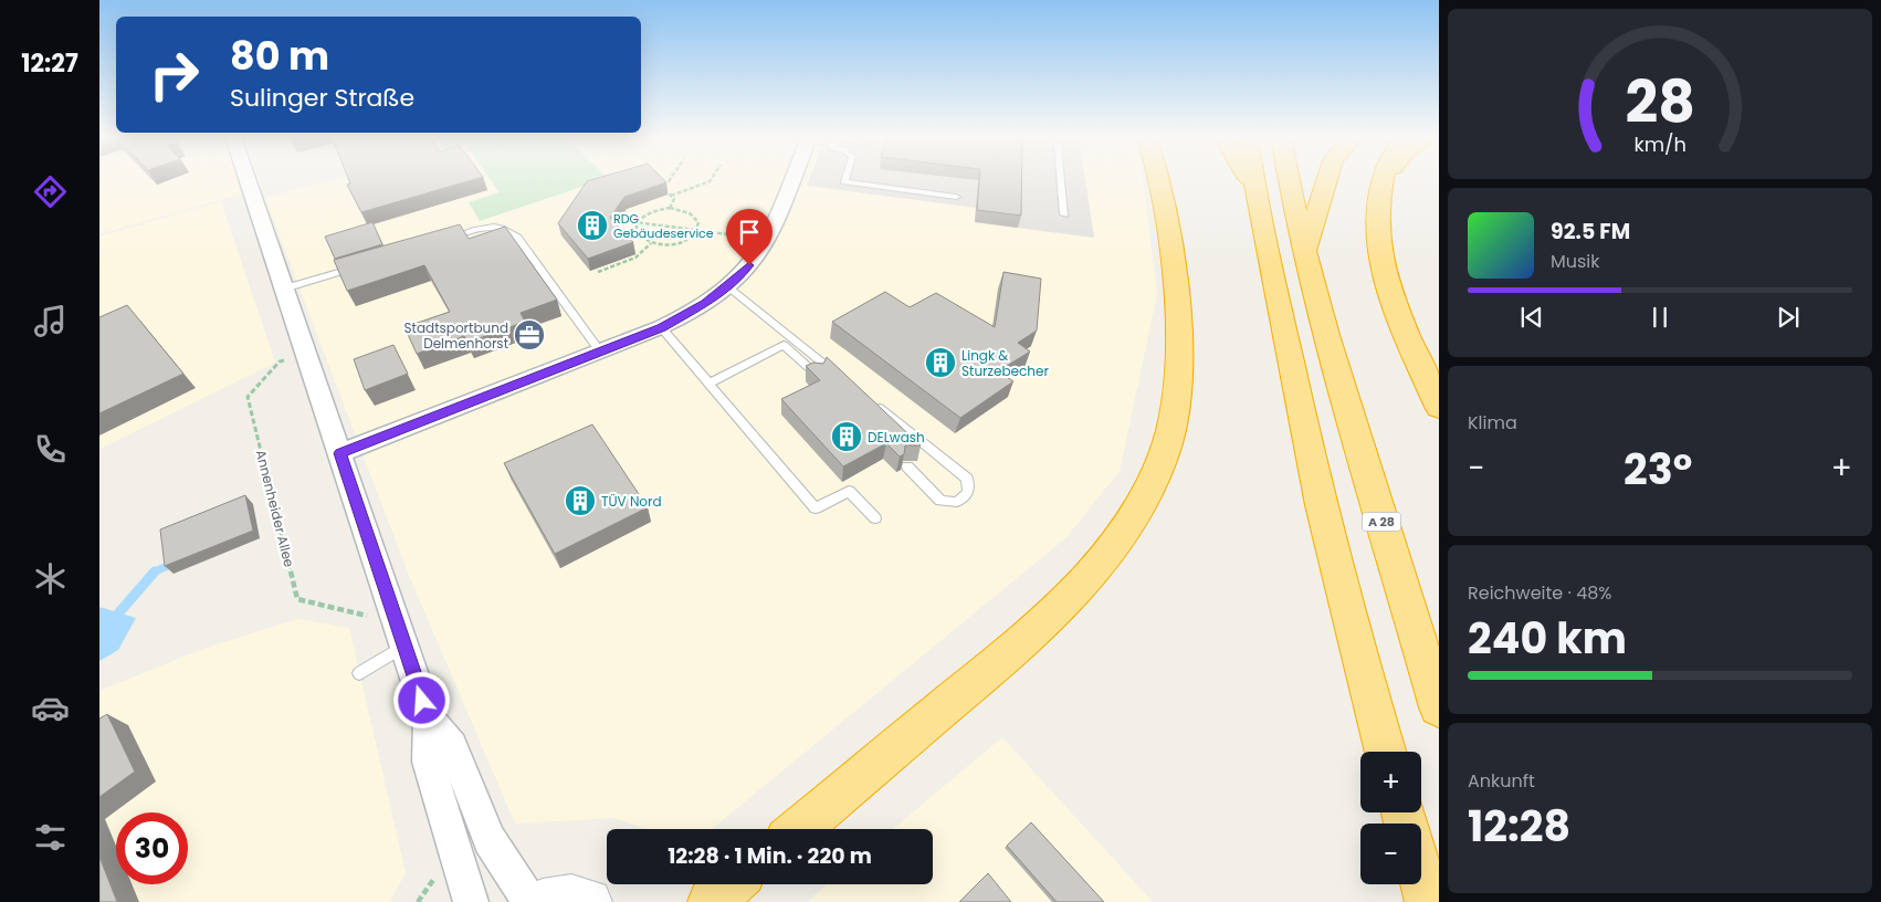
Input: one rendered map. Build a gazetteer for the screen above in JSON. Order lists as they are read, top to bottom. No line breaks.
{"streets":{"highway":["A 28"],"path":["Annenheider Allee"]},"places":{"building":["RDG Gebäudeservice","Lingk & Sturzebecher","DELwash","TÜV Nord"],"office":["Stadtsportbund Delmenhorst"]},"page":{"tabs":"12:27","turn":["80 m","Sulinger Straße"],"song":["92.5 FM","Musik"],"tile":["Klima",["Reichweite · 48%","240 km"],["Ankunft","12:28"]],"heat":["−","23°","+"],"map_buttons":["+","−"],"limit":"30","trip":"12:28 · 1 Min. · 220 m","gauge":["28","km/h"]}}
